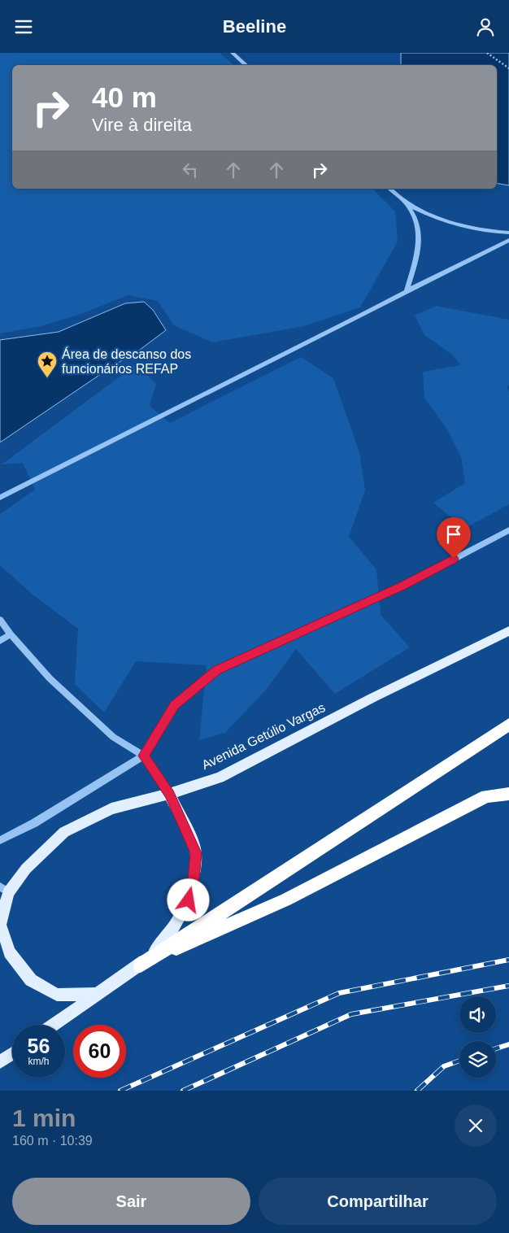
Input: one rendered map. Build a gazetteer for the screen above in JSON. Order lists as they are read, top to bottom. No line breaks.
{"streets":{"main road":["Avenida Getúlio Vargas"]},"places":{"place":["Área de descanso dos funcionários REFAP"]},"page":{"header":"Beeline","turn":["40 m","Vire à direita"],"speed":"56 km/h","limit":"60","heading":["1 min","160 m · 10:39"],"buttons":["Sair","Compartilhar"]}}
